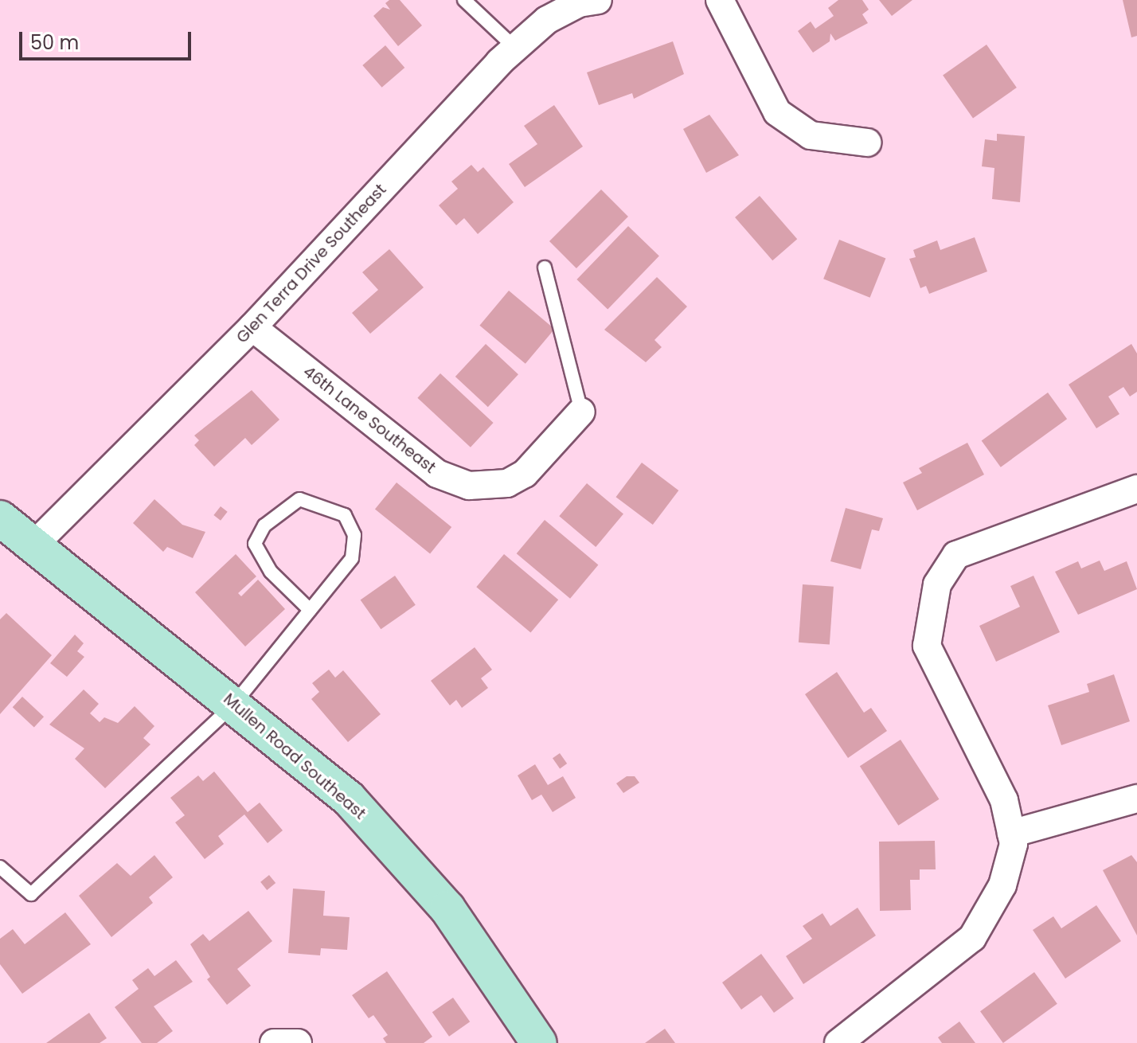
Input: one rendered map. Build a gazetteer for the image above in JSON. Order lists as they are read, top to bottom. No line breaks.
{"streets":{"street":["Glen Terra Drive Southeast","46th Lane Southeast","Mullen Road Southeast"]},"crossings":[["Glen Terra Drive Southeast","46th Lane Southeast"],["Glen Terra Drive Southeast","Mullen Road Southeast"]],"scale_bar":"50 m"}
